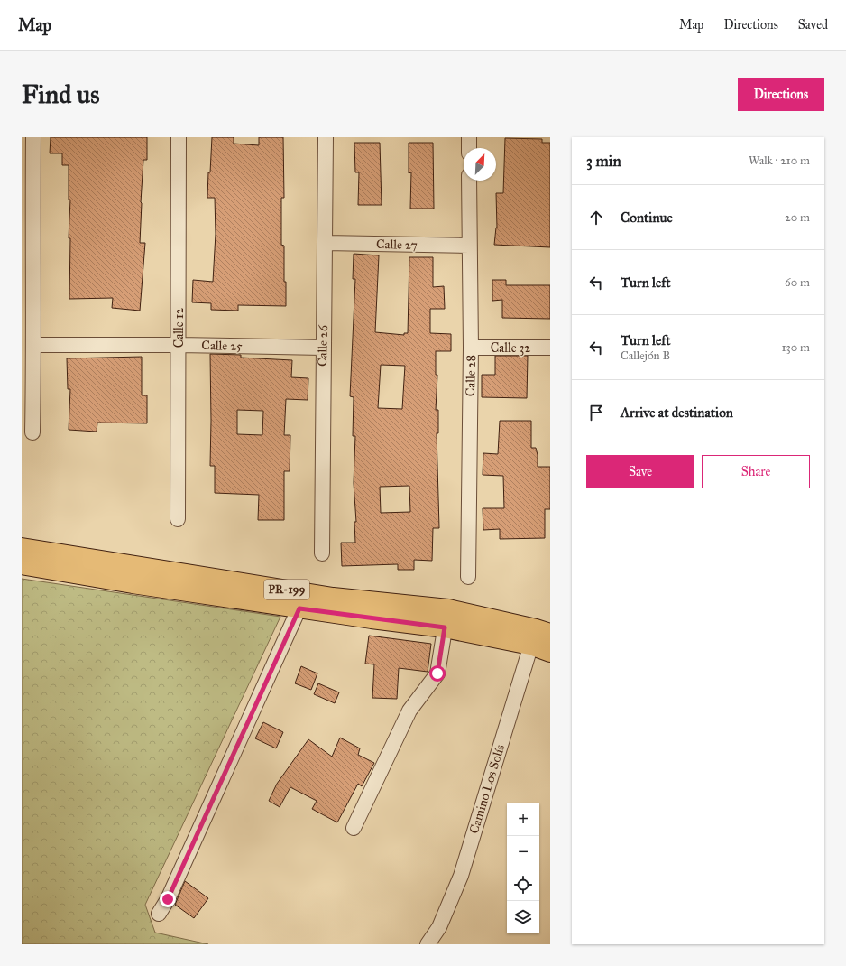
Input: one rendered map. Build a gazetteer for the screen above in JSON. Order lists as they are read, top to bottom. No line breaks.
{"streets":{"main road":["PR-199"],"street":["Calle 27","Calle 12","Calle 25","Calle 26","Calle 32","Calle 28","Camino Los Solís"]},"crossings":[["Calle 27","Calle 26"],["Calle 27","Calle 28"],["Calle 12","Calle 25"],["Calle 25","Calle 26"],["Calle 32","Calle 28"],["PR-199","Camino Los Solís"]],"north":"top right","page":{"header":"Map","nav":["Map","Directions","Saved"],"buttons":["Directions",["Save","Share"]],"title":"Find us","heading":["3 min","Walk · 210 m"],"list":[["Continue","20 m"],["Turn left","60 m"],["Turn left","Callejón B","130 m"],"Arrive at destination"],"map_buttons":["+","−"]}}
